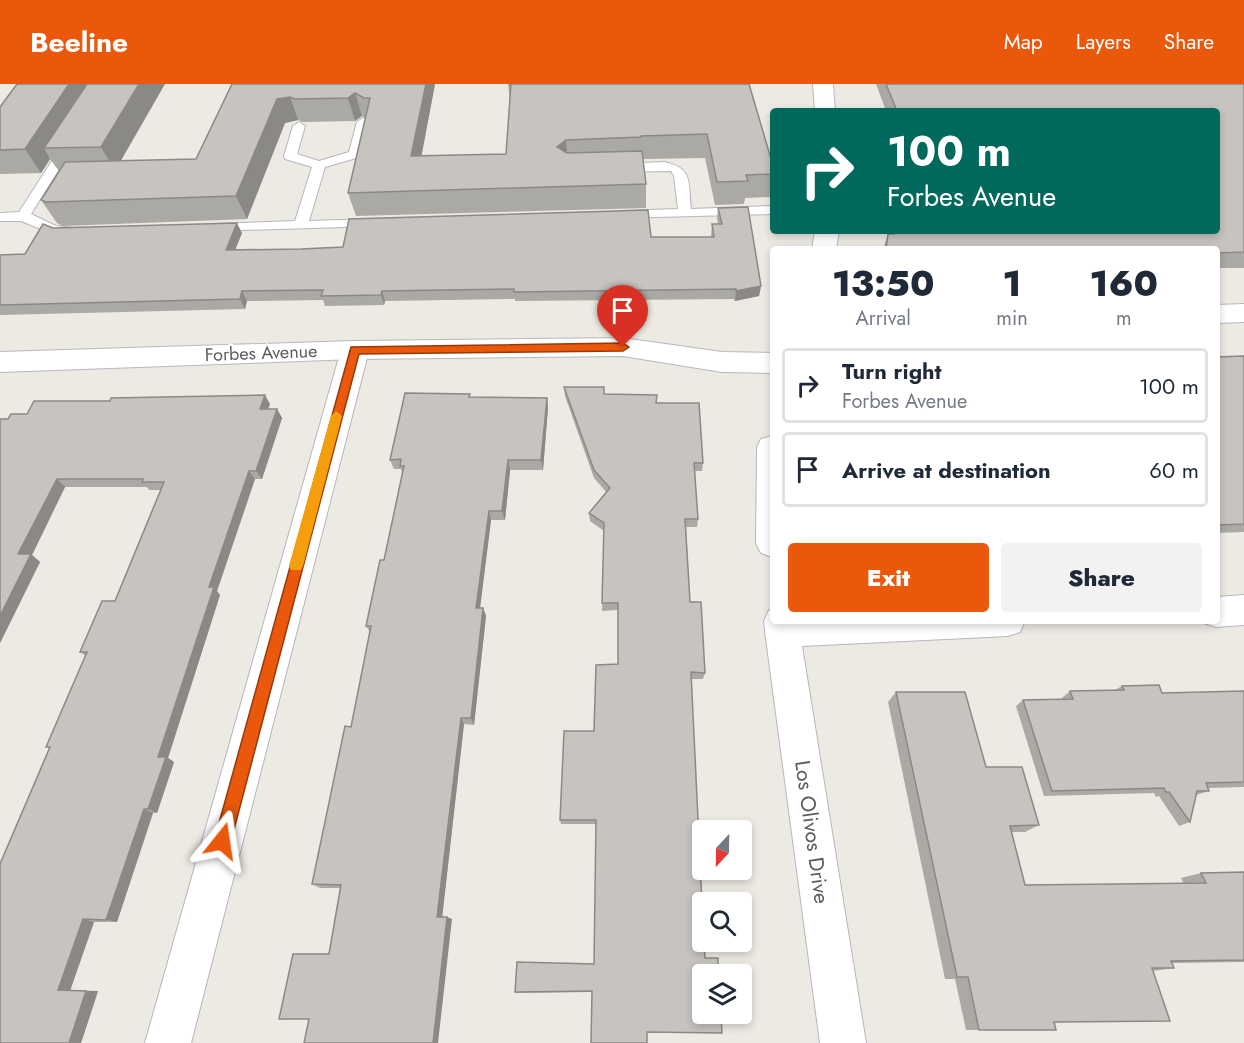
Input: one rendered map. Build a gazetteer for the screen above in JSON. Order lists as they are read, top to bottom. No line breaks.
{"streets":{"street":["Forbes Avenue","Los Olivos Drive"]},"north":"bottom","page":{"header":"Beeline","nav":["Map","Layers","Share"],"turn":["100 m","Forbes Avenue"],"eta":["13:50","Arrival","1","min","160","m"],"list":[{"name":"Turn right","note":"Forbes Avenue","value":"100 m"},{"name":"Arrive at destination","value":"60 m"}],"buttons":["Exit","Share"]}}
